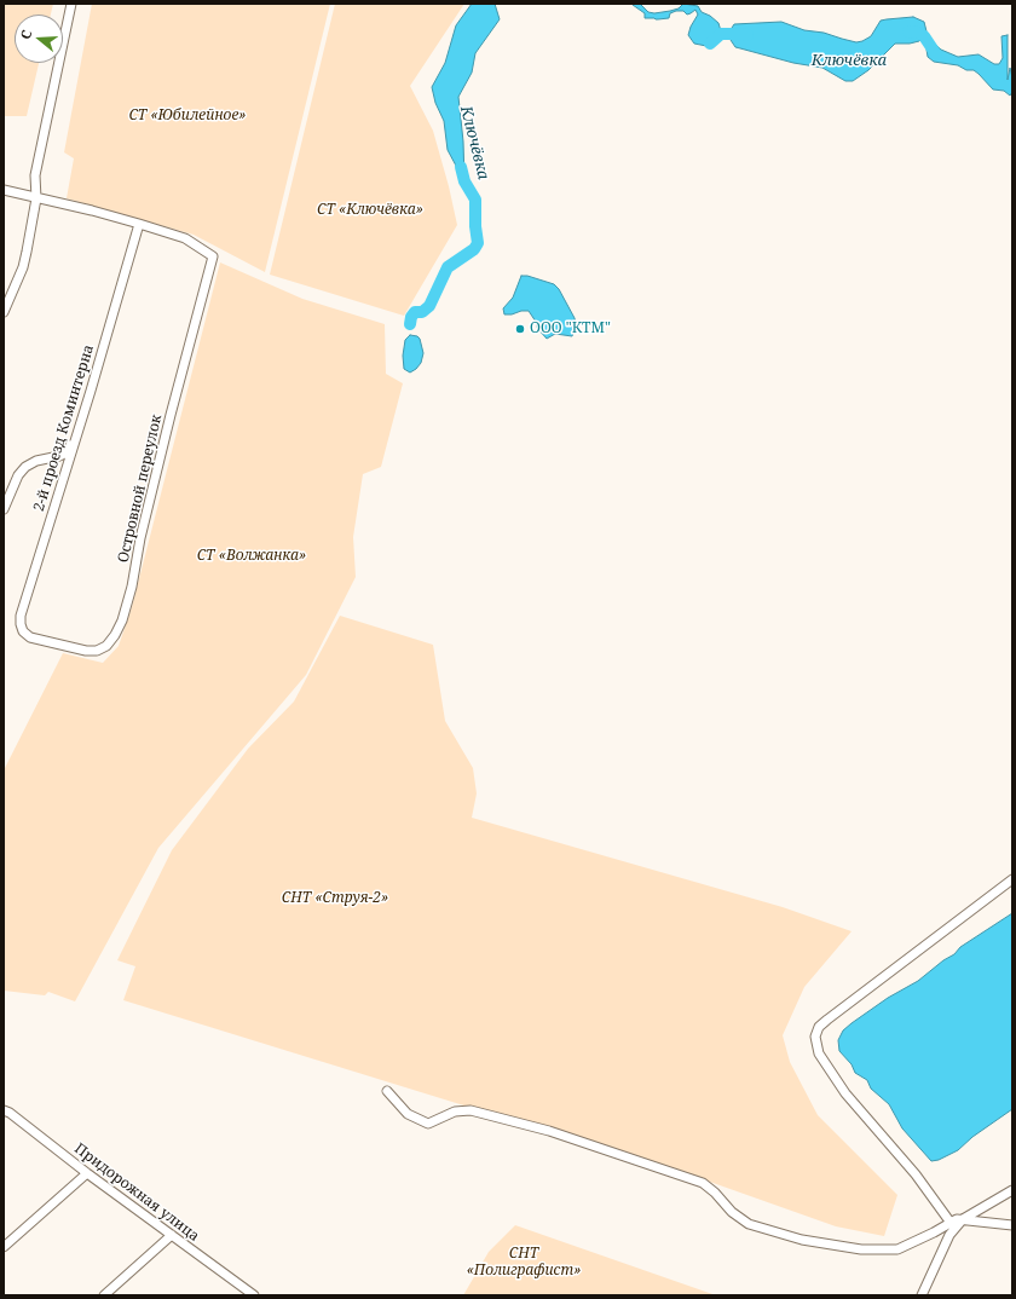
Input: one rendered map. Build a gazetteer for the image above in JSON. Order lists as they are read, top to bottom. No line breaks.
{"streets":{"street":["2-й проезд Коминтерна","Островной переулок","Придорожная улица"]},"crossings":[["2-й проезд Коминтерна","Островной переулок"]],"water":["Ключёвка"],"parks":["СТ «Юбилейное»","СТ «Ключёвка»","СТ «Волжанка»","СНТ «Струя-2»","СНТ «Полиграфист»"],"places":["ООО \"КТМ\""],"north":"left"}
